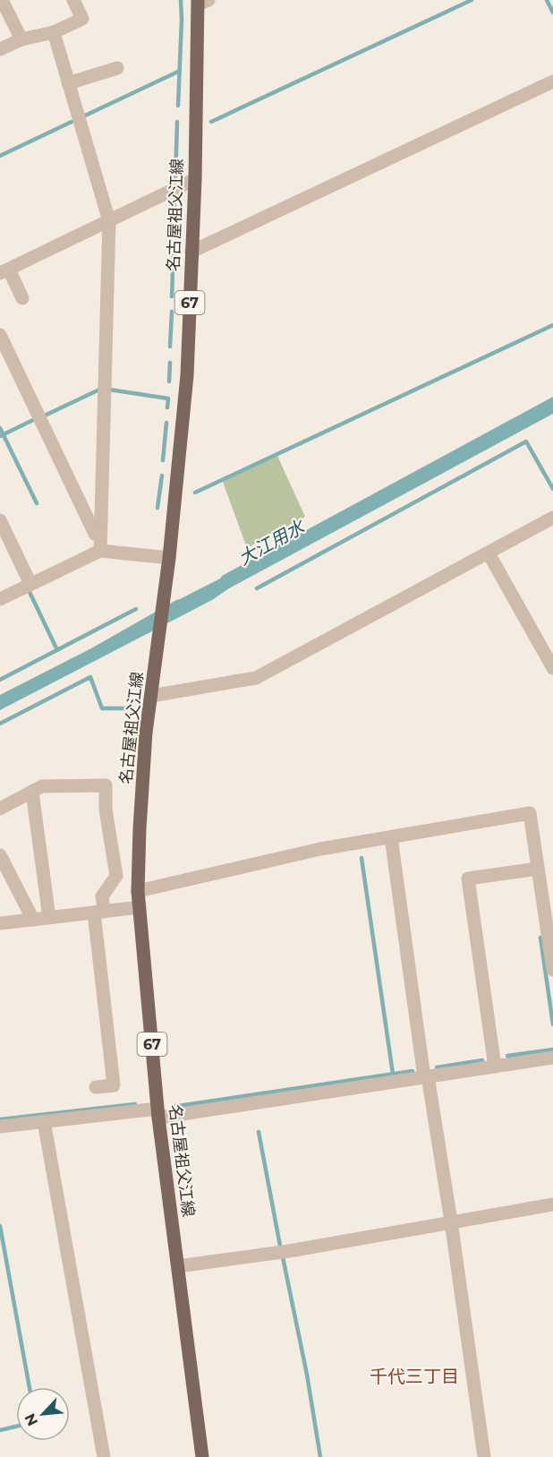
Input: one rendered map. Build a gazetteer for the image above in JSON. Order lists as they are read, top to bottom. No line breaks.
{"streets":{"main road":["名古屋祖父江線","67"]},"districts":["千代三丁目"],"water":["大江用水"],"north":"bottom left"}
